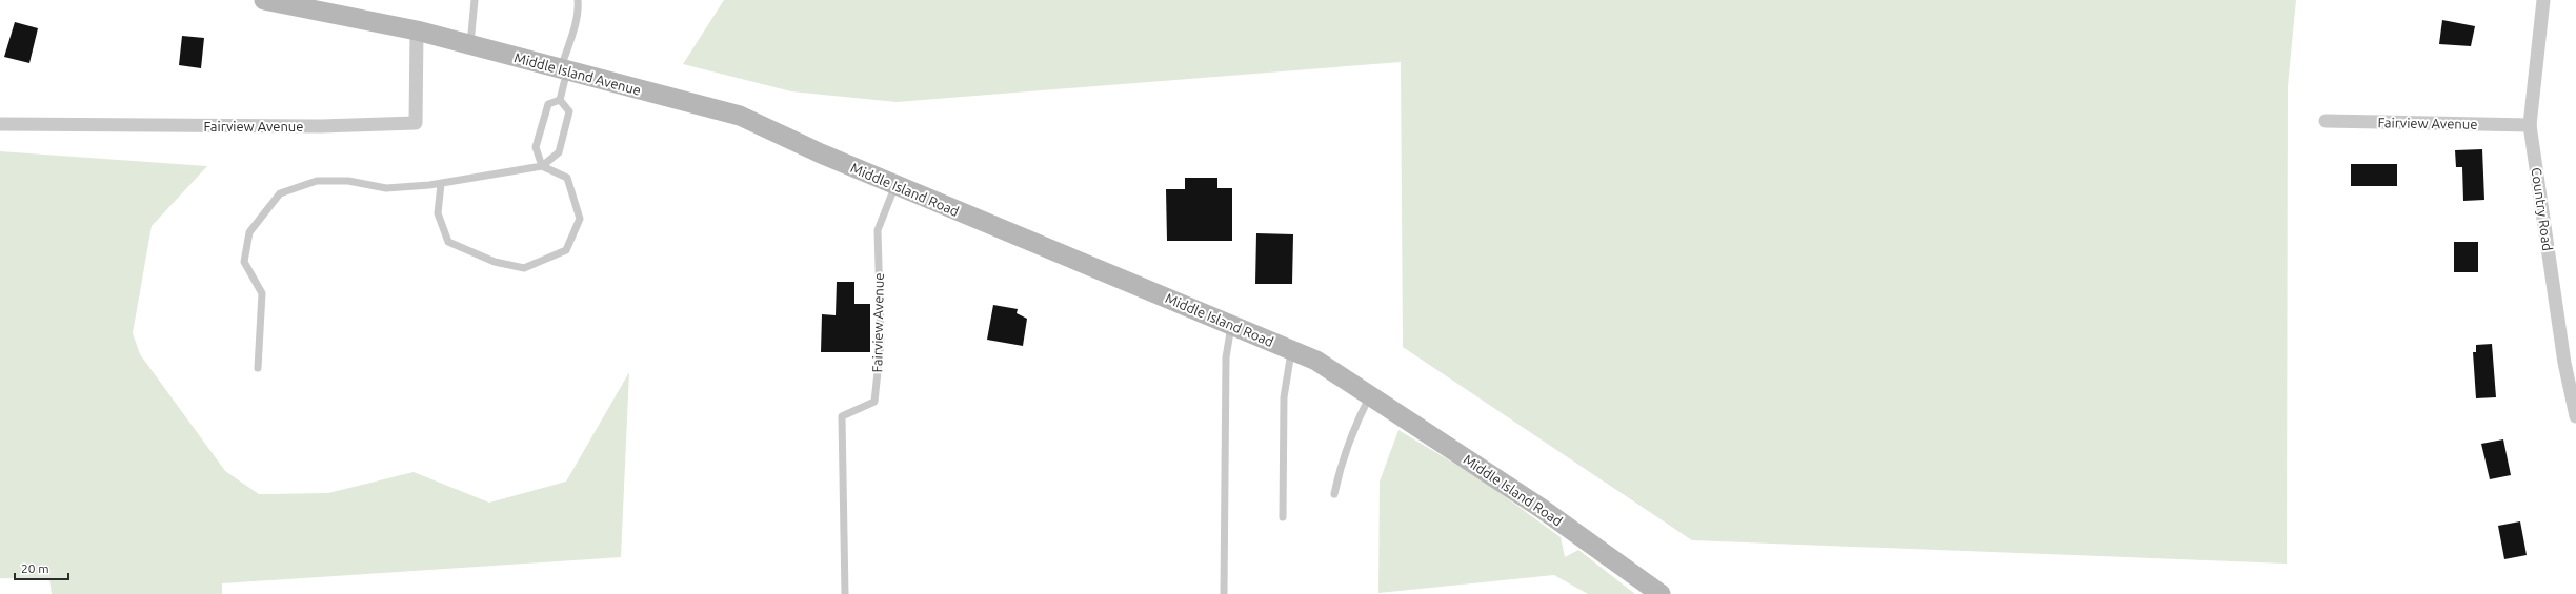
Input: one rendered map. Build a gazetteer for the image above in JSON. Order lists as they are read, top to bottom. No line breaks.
{"streets":{"street":["Middle Island Avenue","Fairview Avenue","Middle Island Road","Country Road"]},"crossings":[["Middle Island Avenue","Fairview Avenue"],["Middle Island Avenue","Middle Island Road"],["Fairview Avenue","Middle Island Road"],["Fairview Avenue","Country Road"]],"scale_bar":"20 m"}
